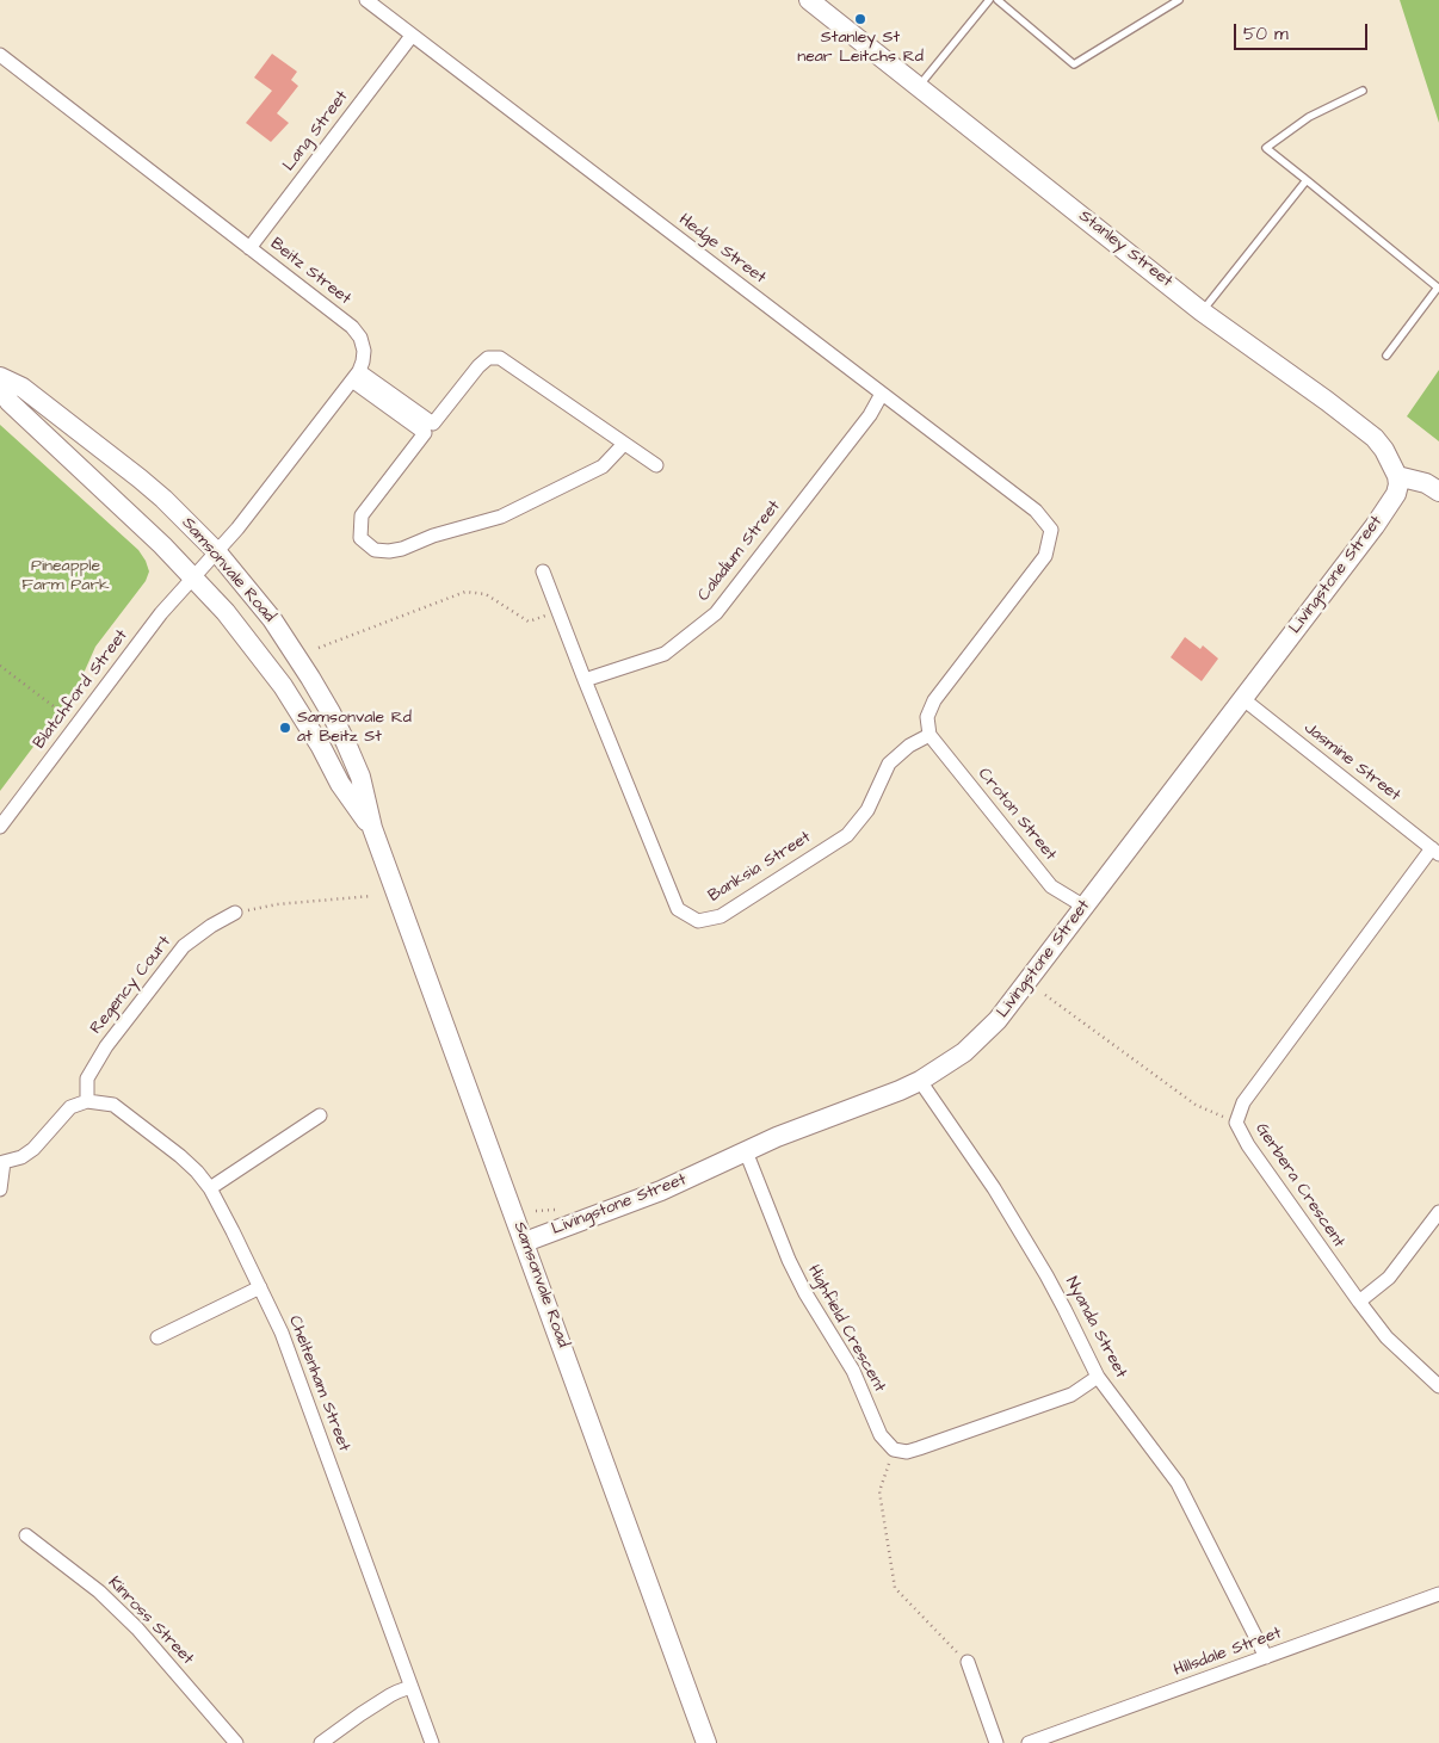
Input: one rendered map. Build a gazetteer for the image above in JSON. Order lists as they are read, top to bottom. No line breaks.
{"streets":{"main road":["Stanley Street","Samsonvale Road","Livingstone Street"],"street":["Lang Street","Hedge Street","Beitz Street","Caladium Street","Blatchford Street","Jasmine Street","Croton Street","Banksia Street","Regency Court","Gerbera Crescent","Nyanda Street","Highfield Crescent","Cheltenham Street","Kinross Street","Hillsdale Street"]},"crossings":[["Lang Street","Hedge Street"],["Lang Street","Beitz Street"],["Hedge Street","Caladium Street"],["Hedge Street","Croton Street"],["Hedge Street","Banksia Street"],["Stanley Street","Livingstone Street"],["Caladium Street","Banksia Street"],["Samsonvale Road","Livingstone Street"],["Samsonvale Road","Blatchford Street"],["Livingstone Street","Jasmine Street"],["Livingstone Street","Croton Street"],["Livingstone Street","Nyanda Street"],["Livingstone Street","Highfield Crescent"],["Jasmine Street","Gerbera Crescent"],["Croton Street","Banksia Street"],["Regency Court","Cheltenham Street"],["Nyanda Street","Hillsdale Street"]],"parks":["Pineapple Farm Park"],"places":["Stanley St near Leitchs Rd","Samsonvale Rd at Beitz St"],"scale_bar":"50 m"}
